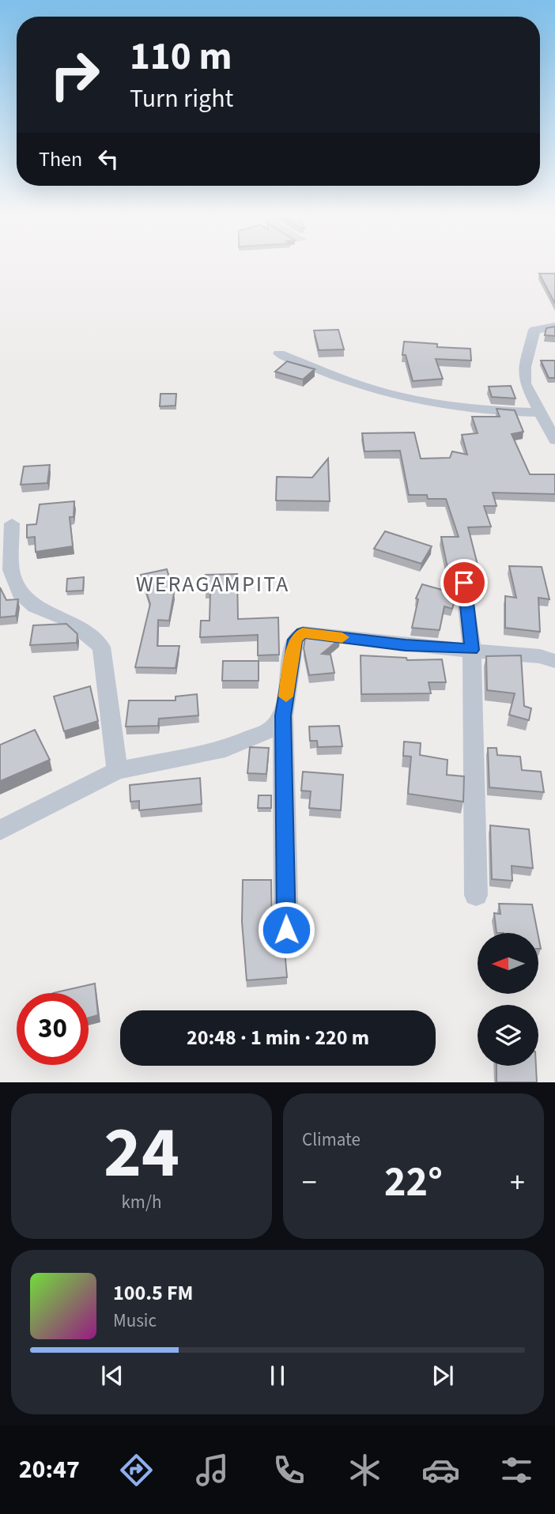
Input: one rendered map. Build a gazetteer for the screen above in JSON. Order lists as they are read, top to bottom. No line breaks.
{"districts":["WERAGAMPITA"],"north":"left","page":{"turn":["110 m","Turn right"],"then":"Then","limit":"30","trip":"20:48 · 1 min · 220 m","tile":[["24","km/h"],"Climate"],"heat":["−","22°","+"],"song":["100.5 FM","Music"],"tabs":"20:47"}}
